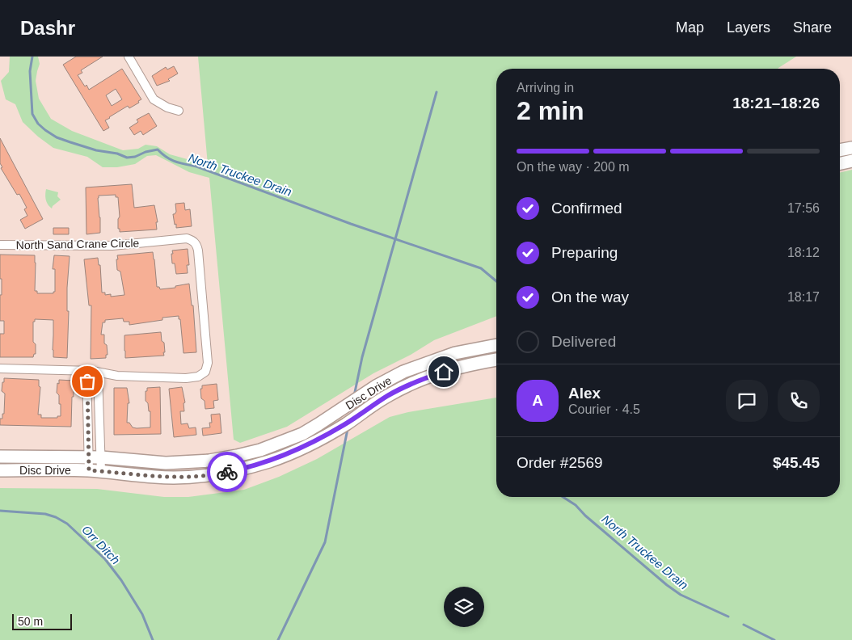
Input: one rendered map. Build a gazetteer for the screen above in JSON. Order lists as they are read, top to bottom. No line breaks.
{"streets":{"main road":["Disc Drive"],"street":["North Sand Crane Circle"]},"water":["North Truckee Drain","Orr Ditch"],"scale_bar":"50 m","page":{"header":"Dashr","nav":["Map","Layers","Share"],"heading":["2 min","Arriving in","18:21–18:26"],"panel":["Alex","Courier · 4.5","Order #2569","$45.45"],"bar":"On the way · 200 m","list":[["Confirmed","17:56"],["Preparing","18:12"],["On the way","18:17"],"Delivered"],"round":"A","scale":"50 m"}}
